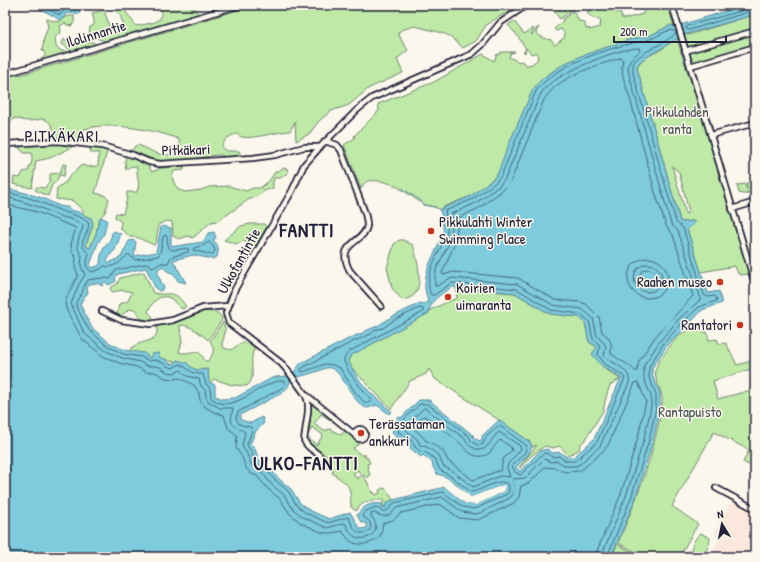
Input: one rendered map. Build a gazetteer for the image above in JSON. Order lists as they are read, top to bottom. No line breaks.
{"streets":{"street":["Ilolinnantie","Pitkäkari","Ulkofantintie"]},"crossings":[["Pitkäkari","Ulkofantintie"]],"districts":["PITKÄKARI","FANTTI","ULKO-FANTTI"],"parks":["Pikkulahden ranta","Rantapuisto"],"places":["Pikkulahti Winter Swimming Place","Raahen museo","Koirien uimaranta","Rantatori","Terässataman ankkuri"],"scale_bar":"200 m","north":"top"}
